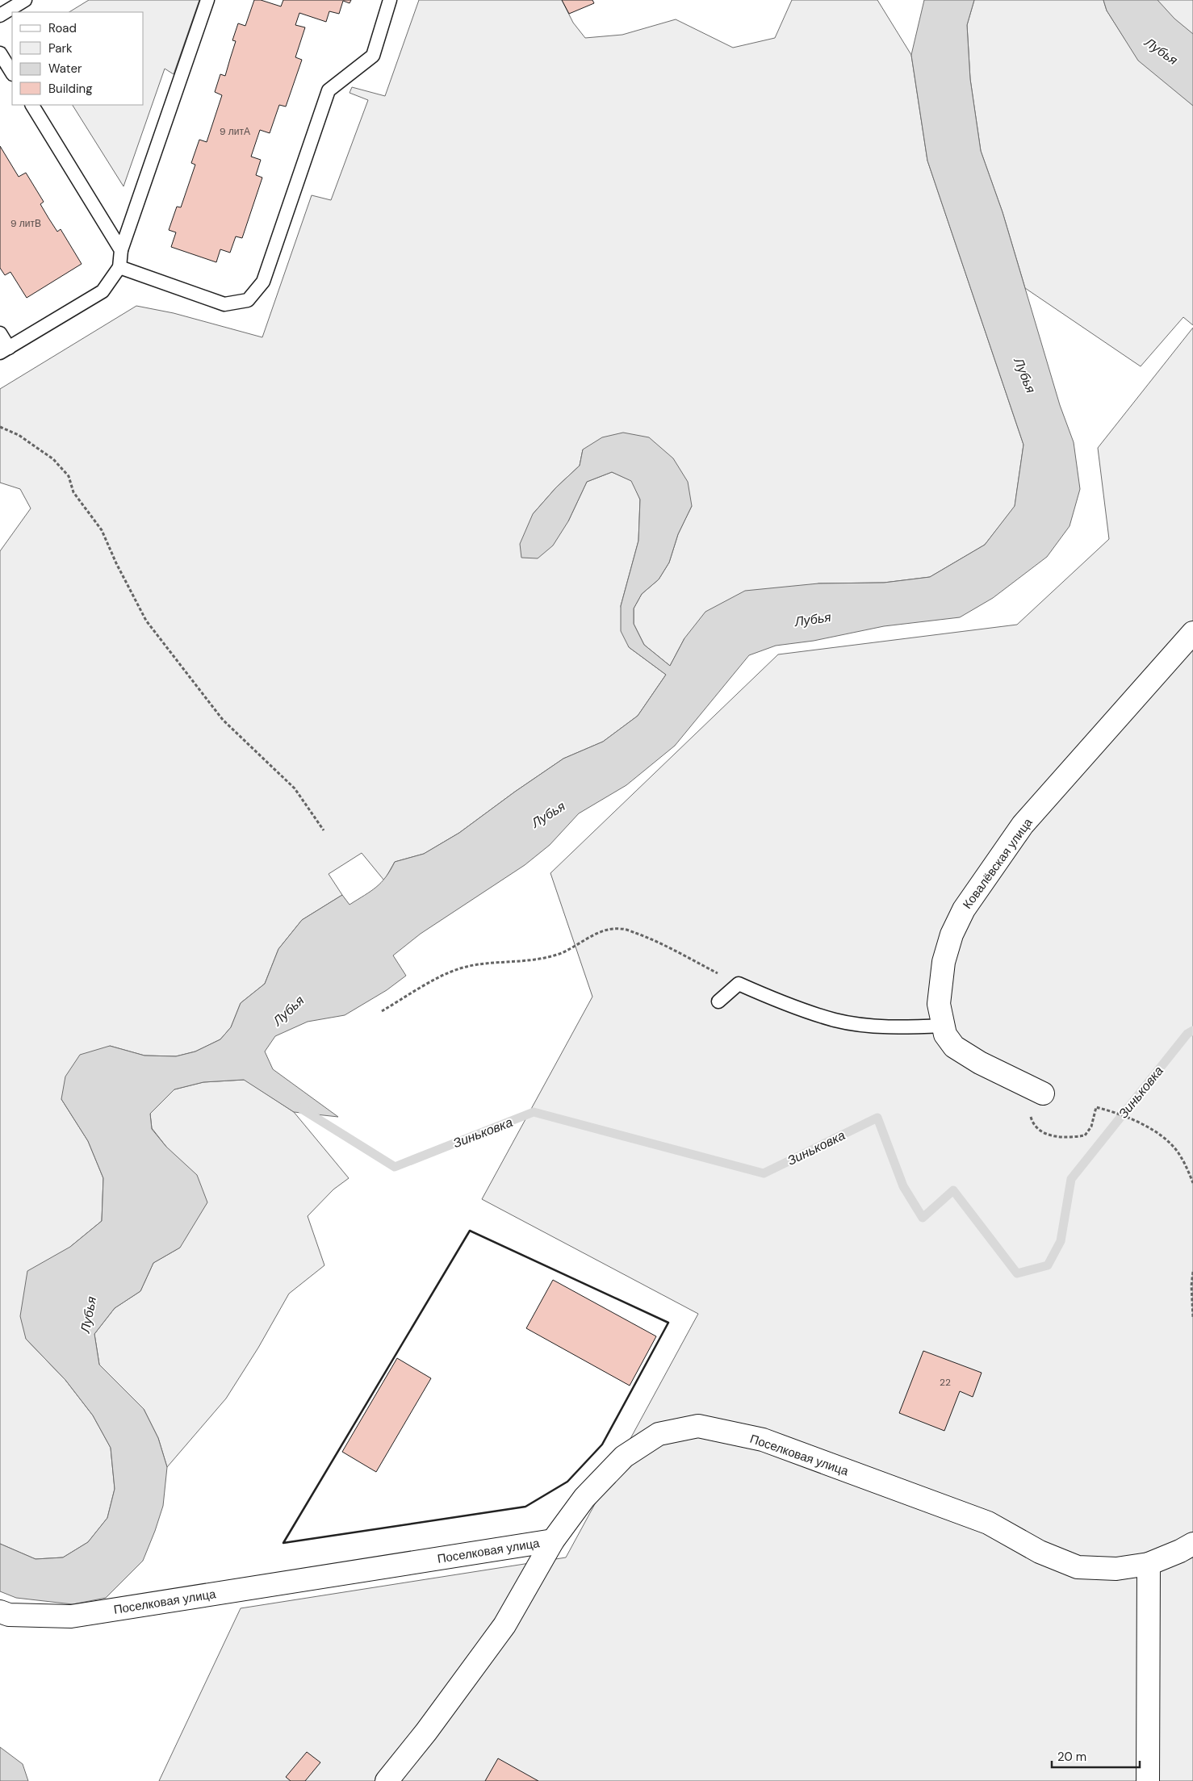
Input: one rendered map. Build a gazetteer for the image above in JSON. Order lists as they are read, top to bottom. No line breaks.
{"streets":{"street":["Ковалёвская улица","Поселковая улица"]},"water":["Лубья","Зиньковка"],"house_numbers":["9 литА","9 литВ","22"],"legend":["Road","Park","Water","Building"],"scale_bar":"20 m"}
